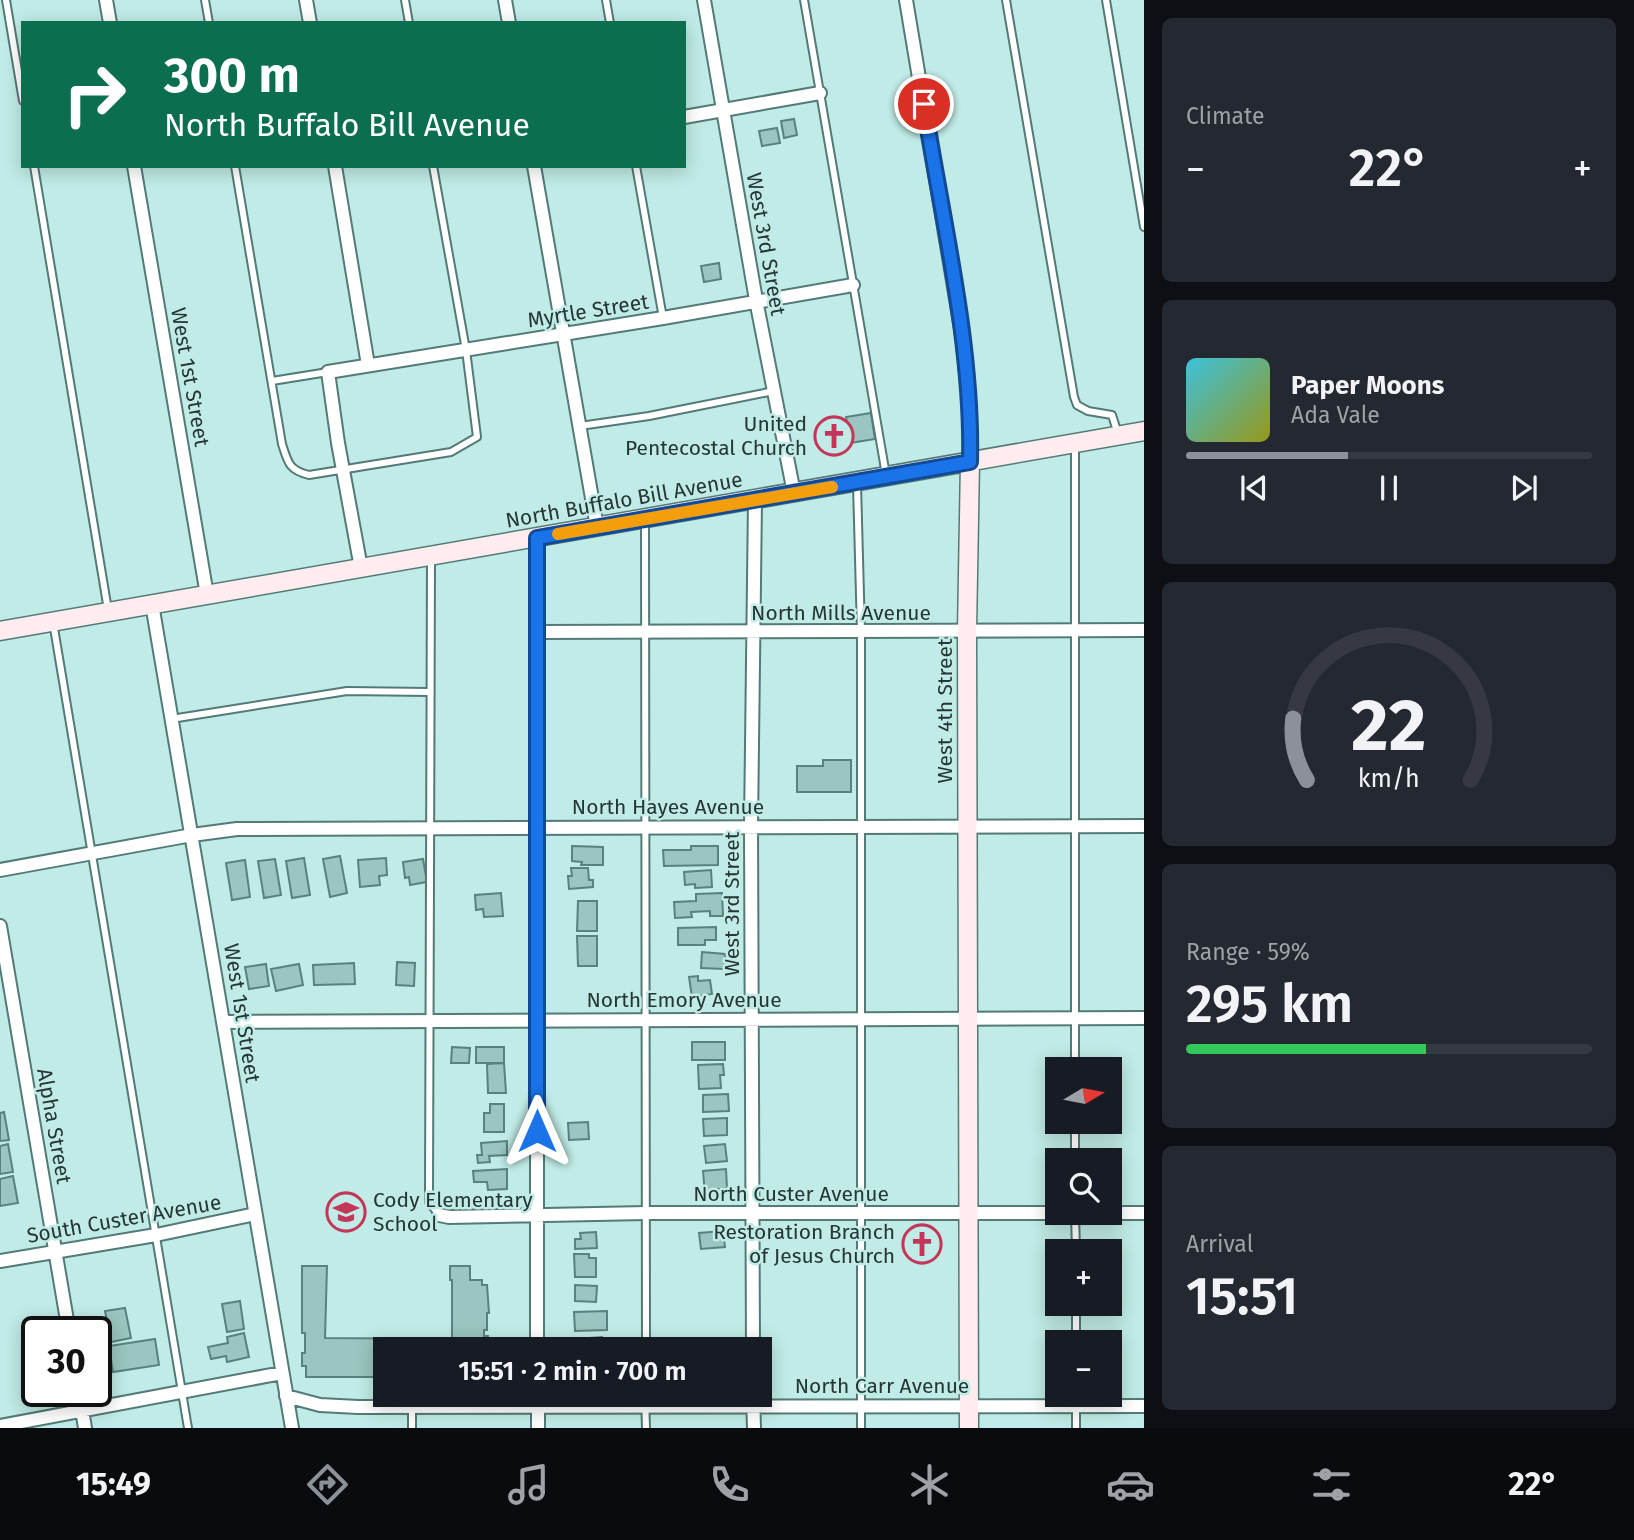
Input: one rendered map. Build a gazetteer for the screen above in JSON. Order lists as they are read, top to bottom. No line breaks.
{"streets":{"main road":["North Buffalo Bill Avenue","West 4th Street"],"street":["West 3rd Street","Myrtle Street","West 1st Street","North Mills Avenue","North Hayes Avenue","North Emory Avenue","Alpha Street","North Custer Avenue","South Custer Avenue","North Carr Avenue"]},"crossings":[["West 3rd Street","Myrtle Street"],["West 3rd Street","North Buffalo Bill Avenue"],["West 3rd Street","North Mills Avenue"],["West 3rd Street","North Hayes Avenue"],["West 3rd Street","North Emory Avenue"],["West 3rd Street","North Custer Avenue"],["West 1st Street","North Buffalo Bill Avenue"],["West 1st Street","North Hayes Avenue"],["West 1st Street","North Emory Avenue"],["West 1st Street","South Custer Avenue"],["West 1st Street","North Carr Avenue"],["North Buffalo Bill Avenue","West 4th Street"],["North Mills Avenue","West 4th Street"],["West 4th Street","North Hayes Avenue"],["West 4th Street","North Emory Avenue"],["West 4th Street","North Custer Avenue"],["West 4th Street","North Carr Avenue"],["Alpha Street","South Custer Avenue"]],"places":{"church":["United Pentecostal Church","Restoration Branch of Jesus Church"],"school or university":["Cody Elementary School"]},"north":"right","page":{"tile":["Climate",["Range · 59%","295 km"],["Arrival","15:51"]],"turn":["300 m","North Buffalo Bill Avenue"],"heat":["−","22°","+"],"song":["Paper Moons","Ada Vale"],"map_buttons":["+","−"],"limit":"30","trip":"15:51 · 2 min · 700 m","tabs":["15:49","22°"],"gauge":["22","km/h"]}}
